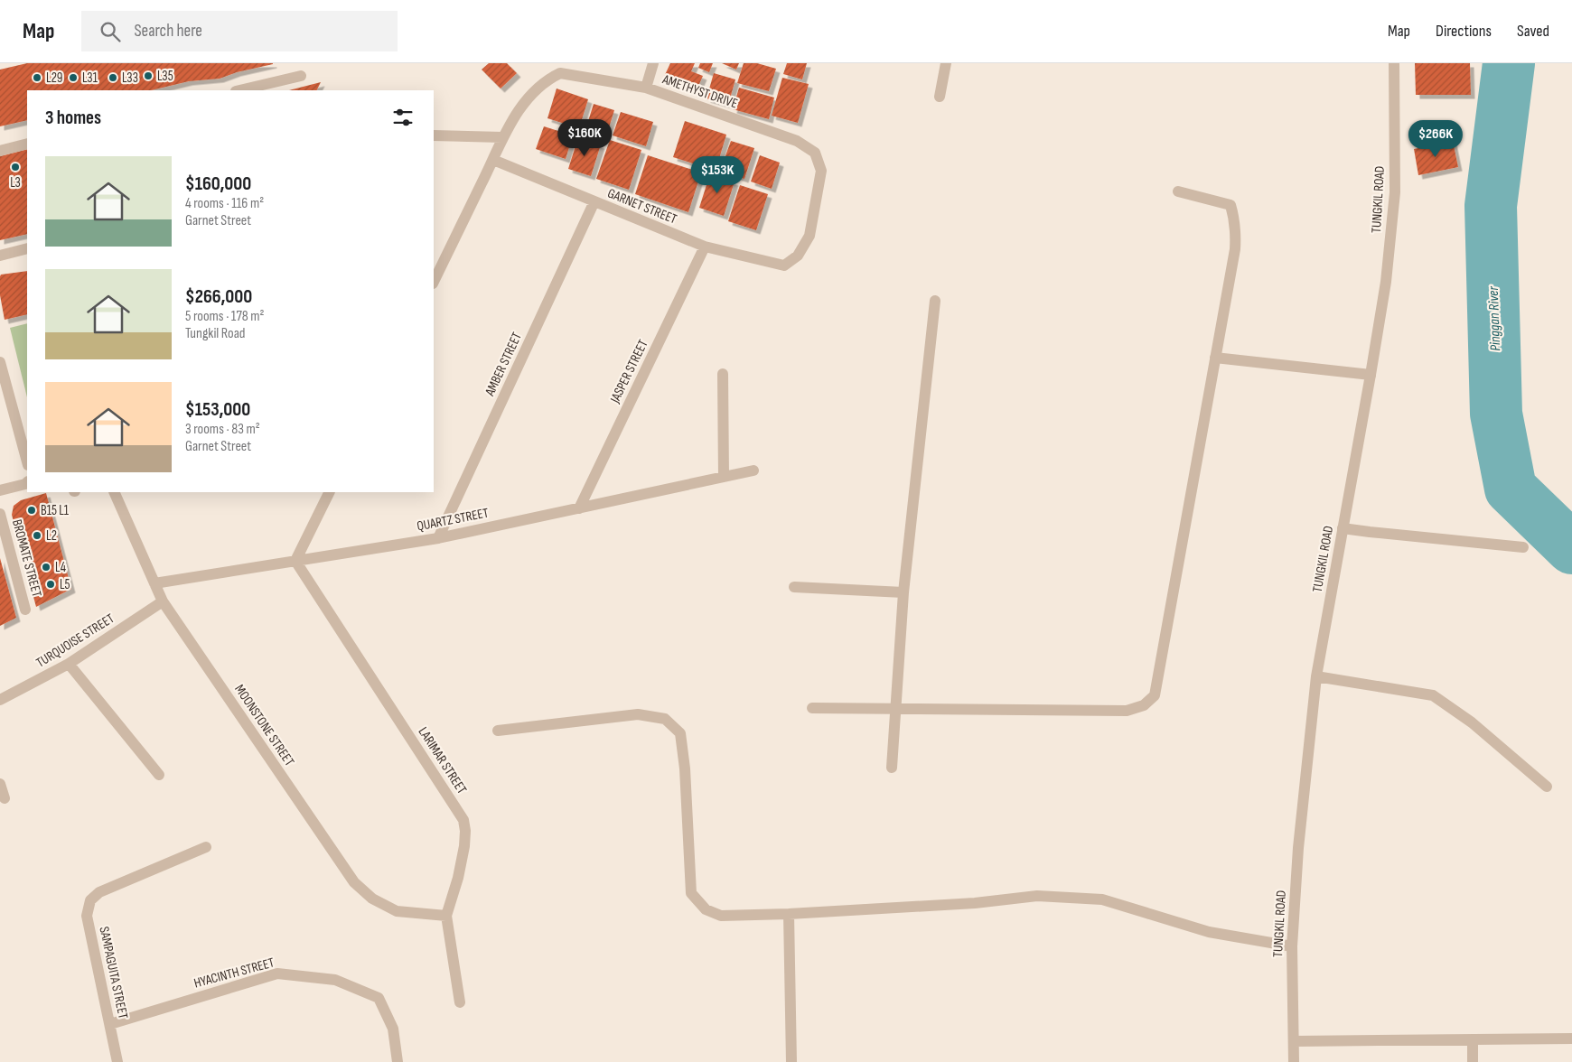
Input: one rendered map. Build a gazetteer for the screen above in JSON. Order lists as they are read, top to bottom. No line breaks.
{"streets":{"street":["AMETHYST DRIVE","TUNGKIL ROAD","GARNET STREET","AMBER STREET","JASPER STREET","QUARTZ STREET","BROMATE STREET","TURQUOISE STREET","MOONSTONE STREET","LARIMAR STREET","SAMPAGUITA STREET","HYACINTH STREET"]},"crossings":[["AMETHYST DRIVE","GARNET STREET"],["GARNET STREET","AMBER STREET"],["GARNET STREET","JASPER STREET"],["AMBER STREET","QUARTZ STREET"],["JASPER STREET","QUARTZ STREET"],["QUARTZ STREET","MOONSTONE STREET"],["QUARTZ STREET","LARIMAR STREET"],["TURQUOISE STREET","MOONSTONE STREET"],["MOONSTONE STREET","LARIMAR STREET"],["SAMPAGUITA STREET","HYACINTH STREET"]],"water":["Pinggan River"],"places":["L35","L29","L31","L33","L3","B15 L1","L2","L4","L5"],"page":{"header":"Map","search":"Search here","nav":["Map","Directions","Saved"],"heading":"3 homes","price":["$160K","$266K","$153K"],"list":[{"name":"$160,000","note":"4 rooms · 116 m² · Garnet Street"},{"name":"$266,000","note":"5 rooms · 178 m² · Tungkil Road"},{"name":"$153,000","note":"3 rooms · 83 m² · Garnet Street"}]}}
